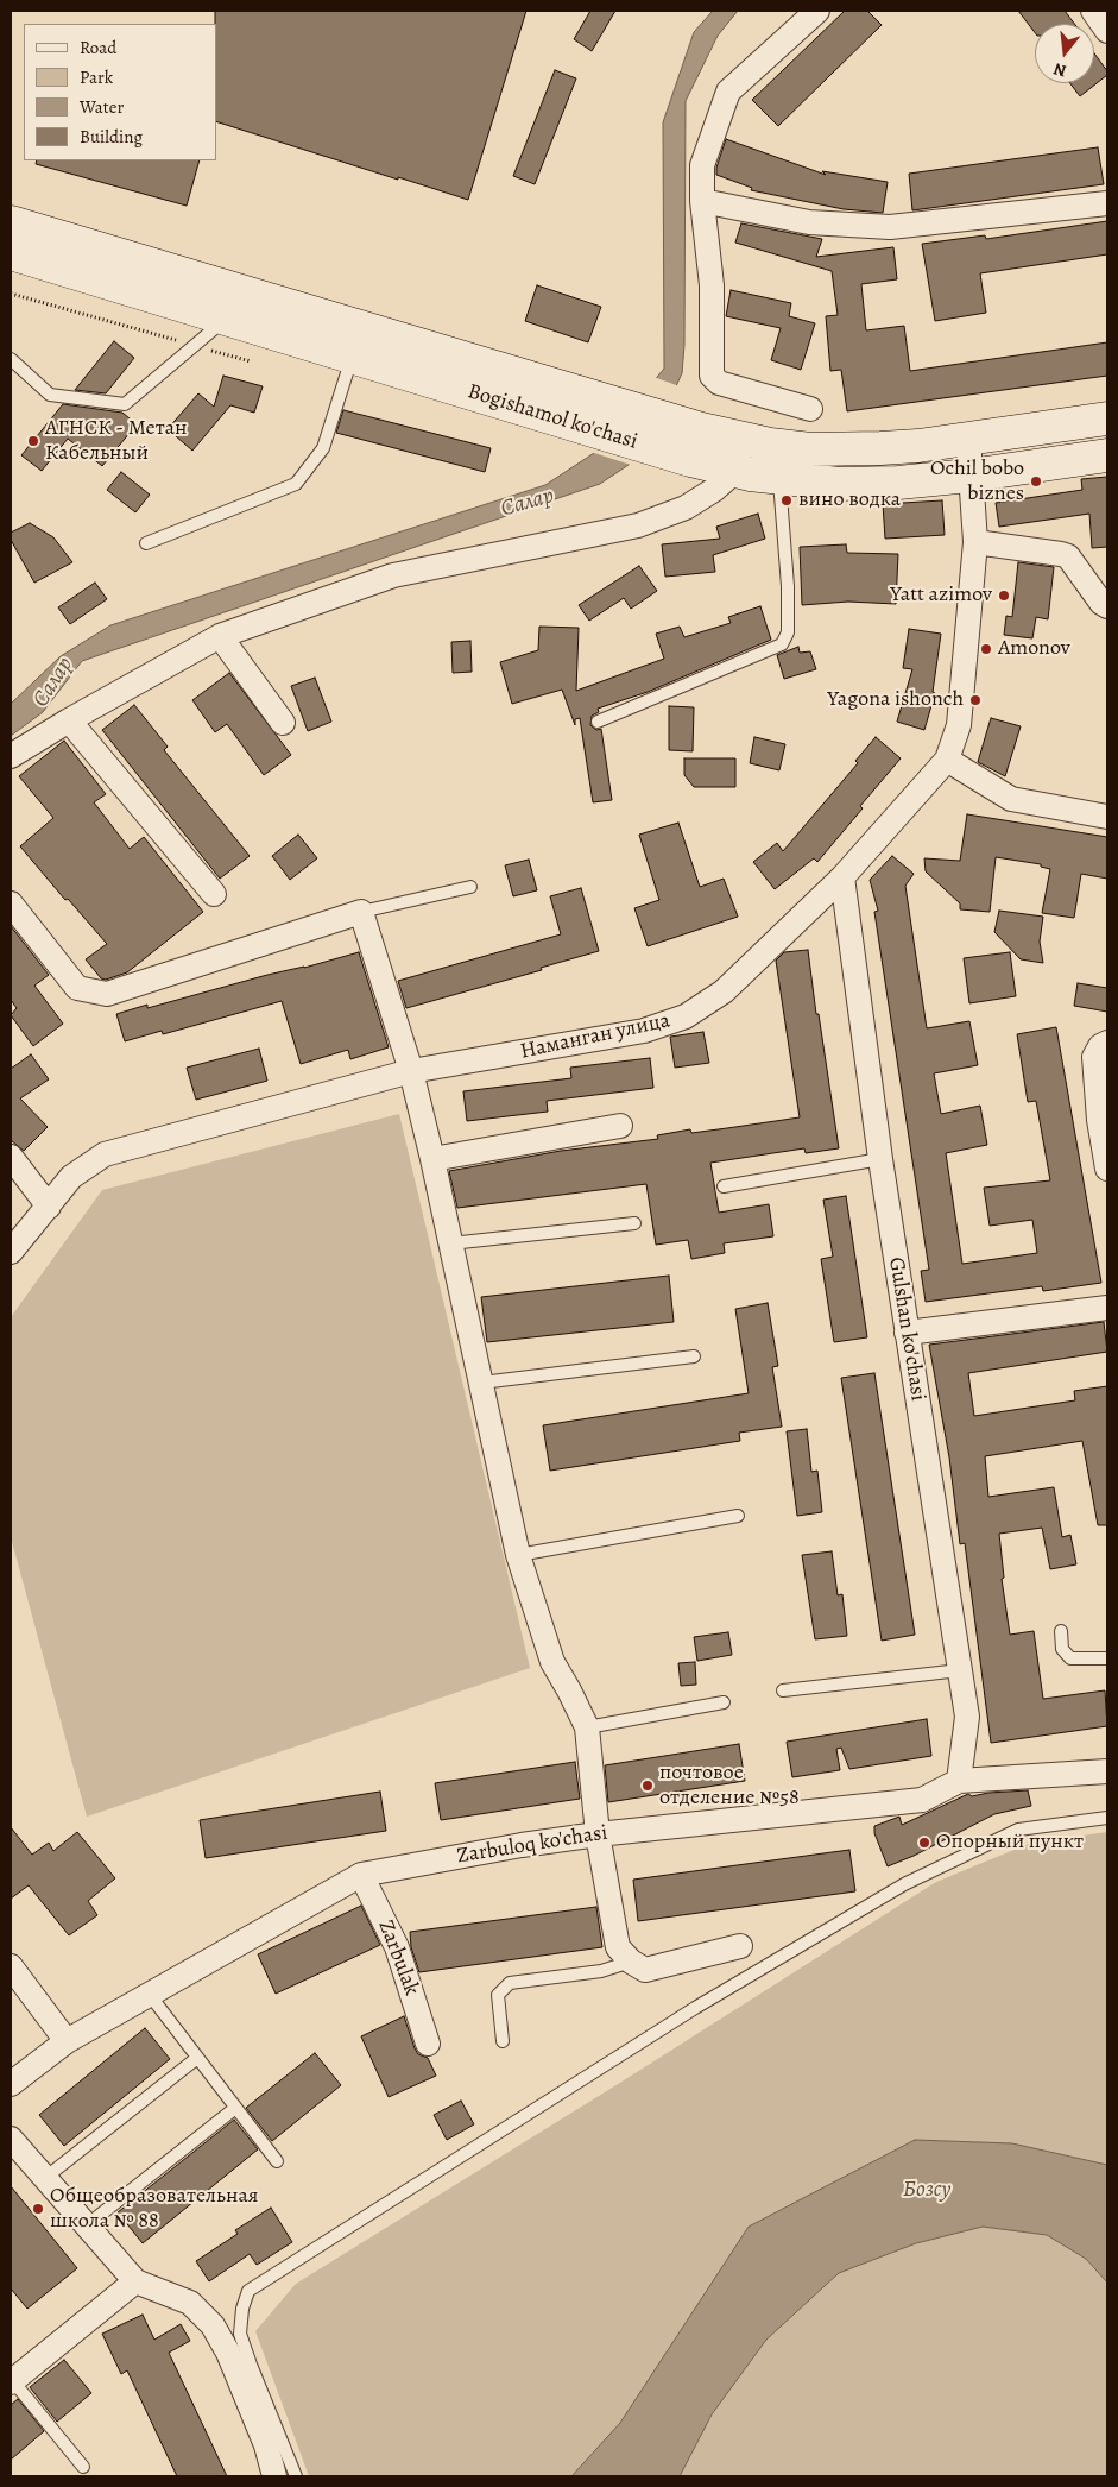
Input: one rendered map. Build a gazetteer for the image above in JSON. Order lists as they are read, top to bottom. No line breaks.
{"streets":{"main road":["Bogishamol ko'chasi"],"street":["Наманган улица","Gulshan ko'chasi","Zarbuloq ko'chasi","Zarbulak"]},"crossings":[["Bogishamol ko'chasi","Наманган улица"],["Наманган улица","Gulshan ko'chasi"],["Gulshan ko'chasi","Zarbuloq ko'chasi"],["Zarbuloq ko'chasi","Zarbulak"]],"water":["Салар","Бозсу"],"places":["АГНСК - Метан Кабельный","Ochil bobo biznes","вино водка","Yatt azimov","Amonov","Yagona ishonch","почтовое отделение №58","Опорный пункт","Общеобразовательная школа № 88"],"legend":["Road","Park","Water","Building"],"north":"bottom"}
